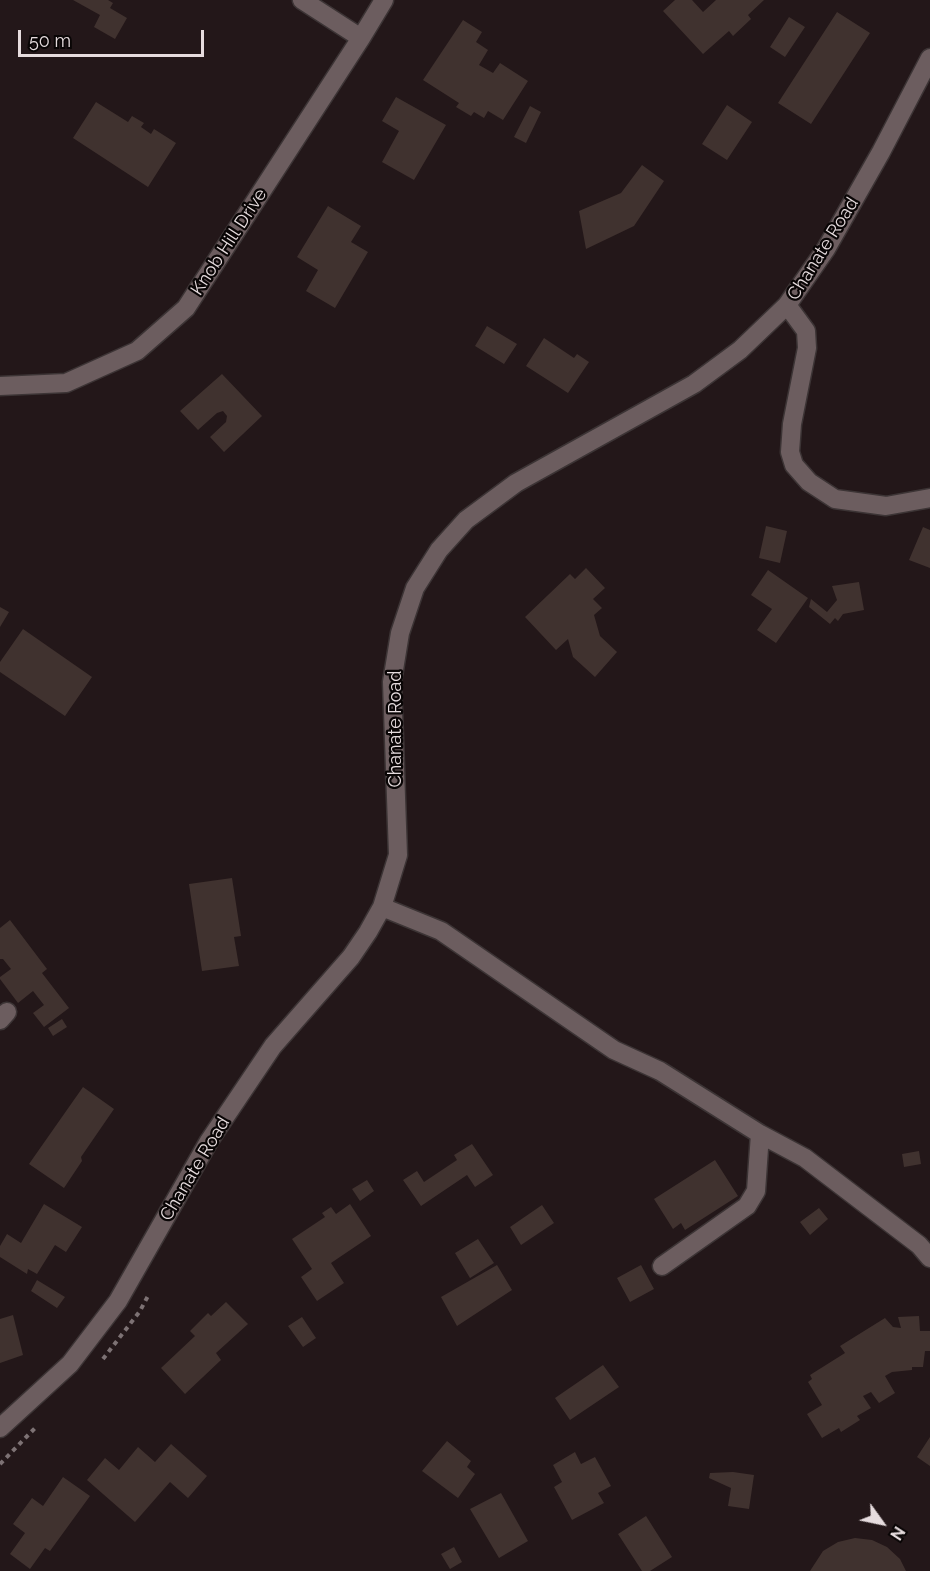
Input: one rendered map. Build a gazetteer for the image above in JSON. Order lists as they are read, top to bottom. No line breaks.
{"streets":{"street":["Knob Hill Drive","Chanate Road"]},"scale_bar":"50 m","north":"bottom right"}
